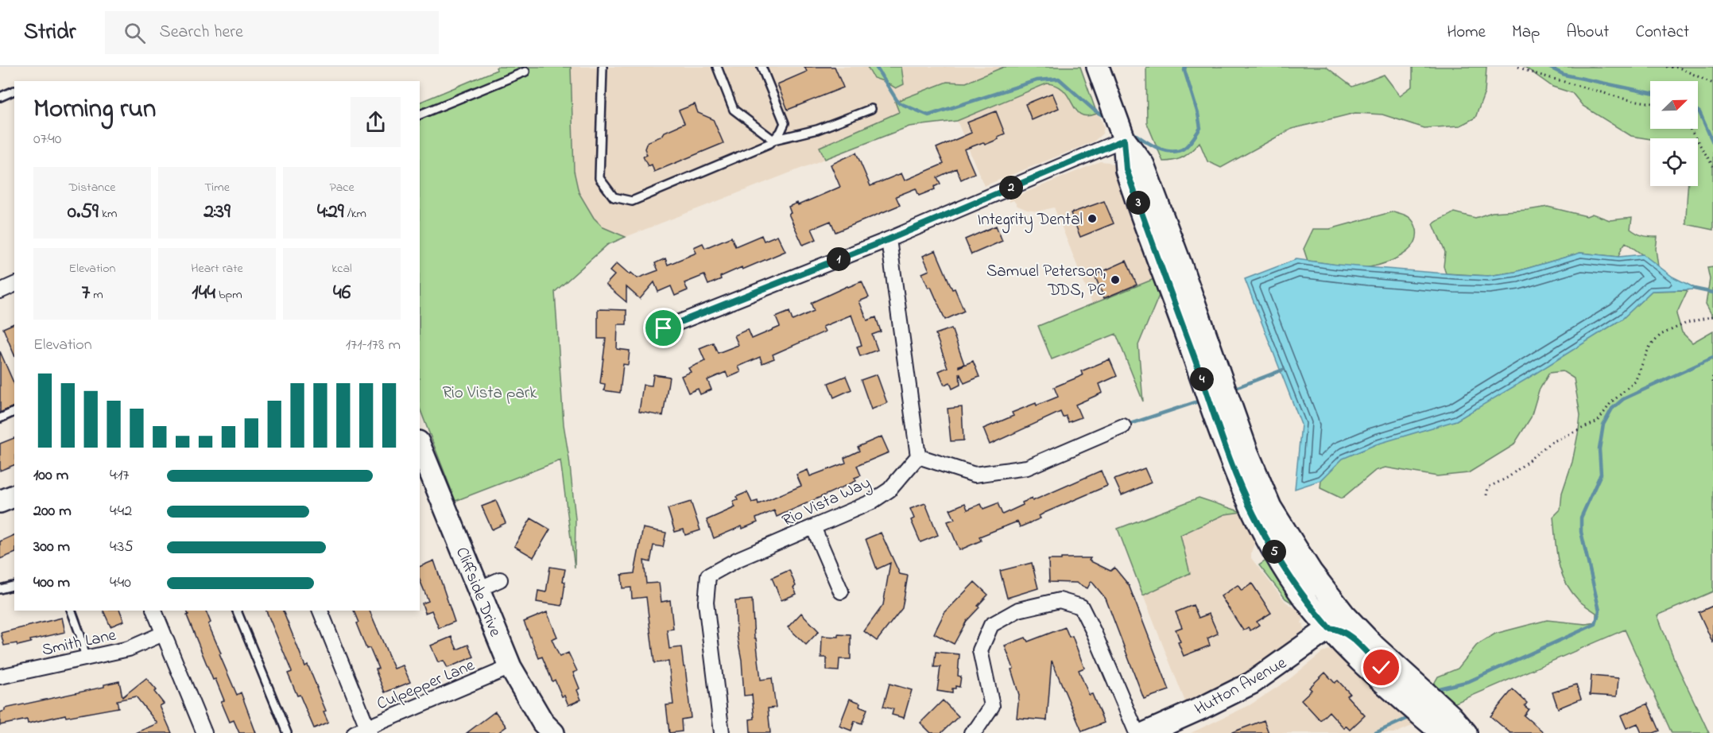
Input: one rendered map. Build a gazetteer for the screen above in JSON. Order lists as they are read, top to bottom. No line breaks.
{"streets":{"main road":["Cliffside Drive","Hutton Avenue"],"street":["Rio Vista Way","Smith Lane","Culpepper Lane"]},"crossings":[["Cliffside Drive","Culpepper Lane"]],"parks":["Rio Vista park"],"places":["Integrity Dental","Samuel Peterson, DDS, PC"],"north":"top right","page":{"header":"Stridr","search":"Search here","nav":["Home","Map","About","Contact"],"heading":["Morning run","07:40"],"stats":[["Distance","0.59 km"],["Time","2:39"],["Pace","4:29 /km"],["Elevation","7 m"],["Heart rate","144 bpm"],["kcal","46"]],"pins":["2","3","1","4","5"],"chart":["Elevation","171–178 m"],"list":[{"name":"100 m","note":"4:17"},{"name":"200 m","note":"4:42"},{"name":"300 m","note":"4:35"},{"name":"400 m","note":"4:40"}]}}
